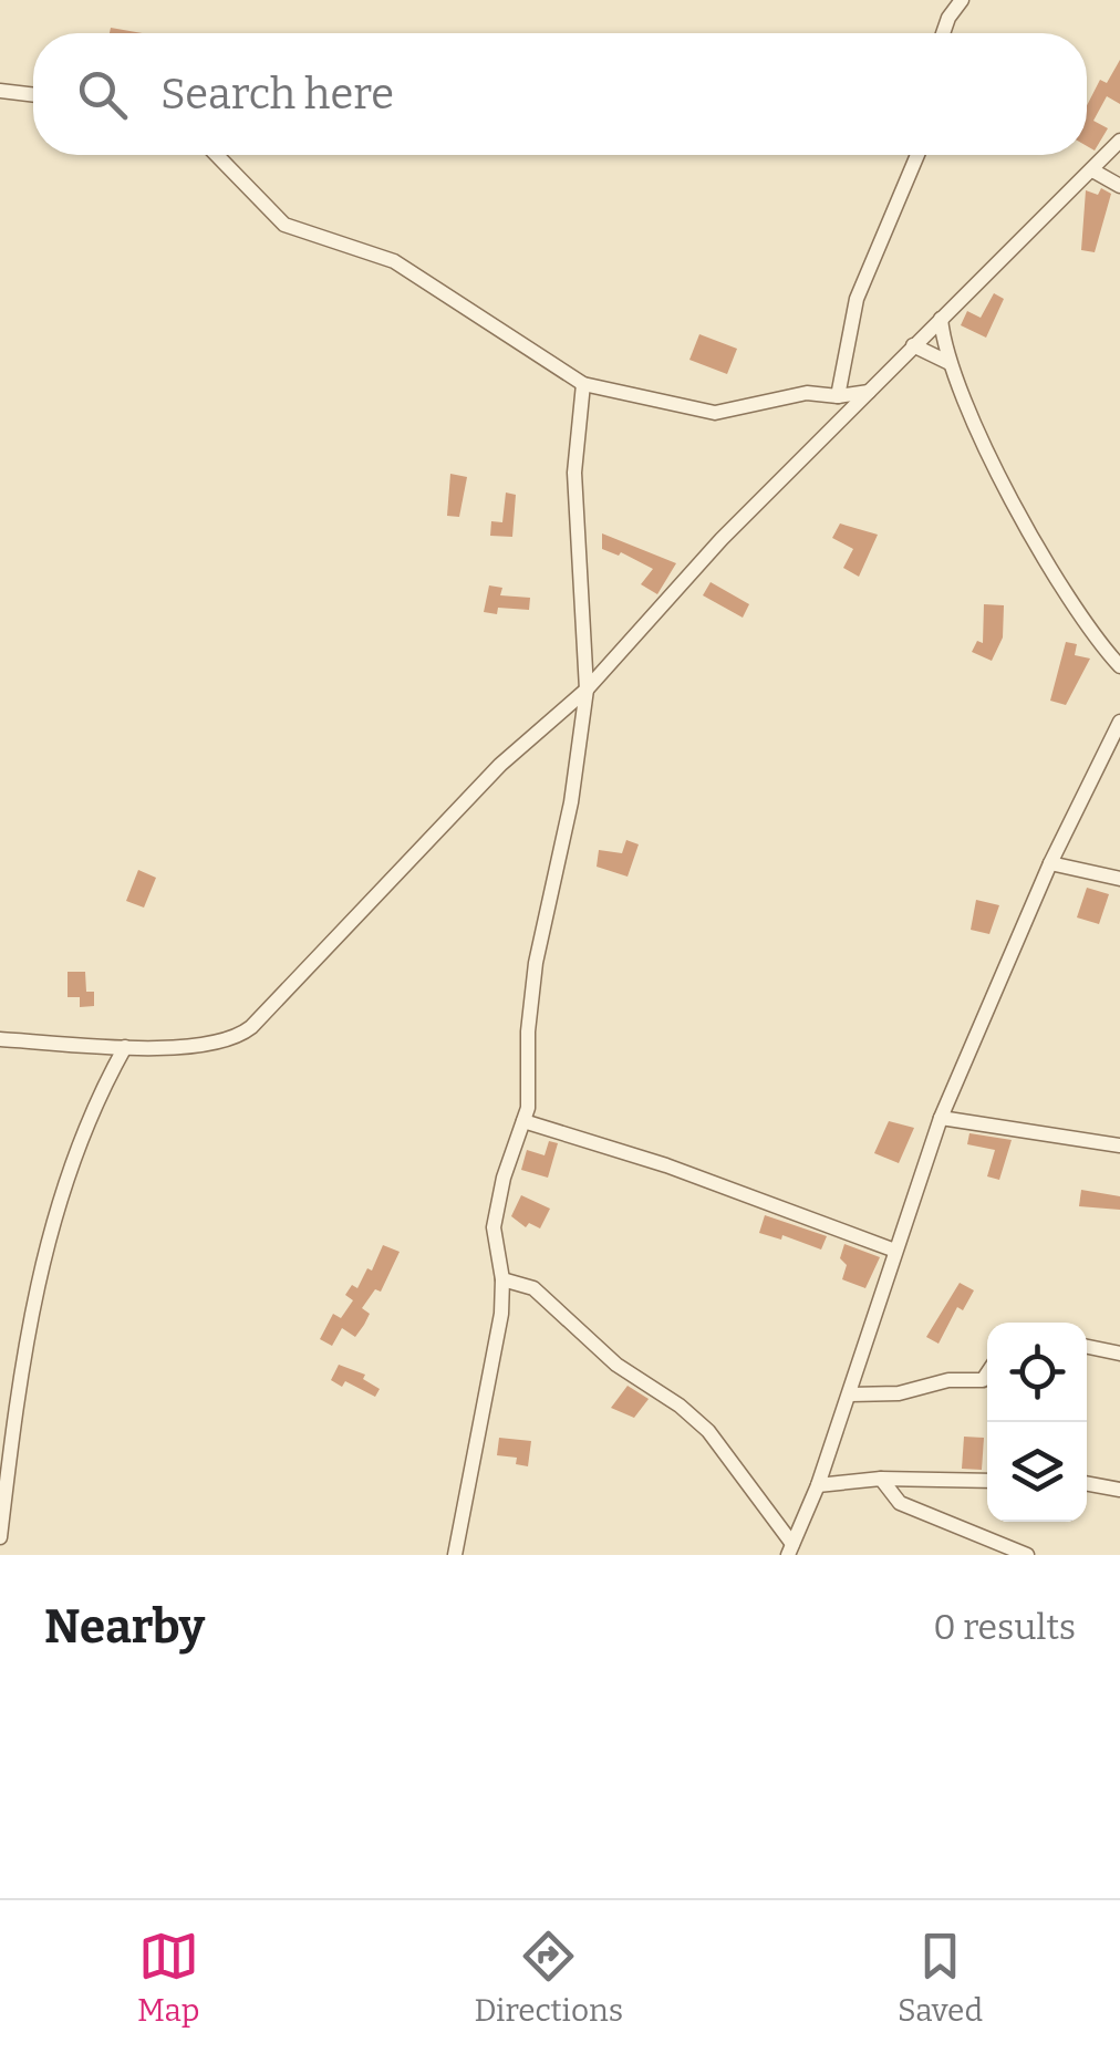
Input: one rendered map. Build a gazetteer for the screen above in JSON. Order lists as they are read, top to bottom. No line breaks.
{"page":{"search":"Search here","heading":["Nearby","0 results"],"nav":["Map","Directions","Saved"]}}
